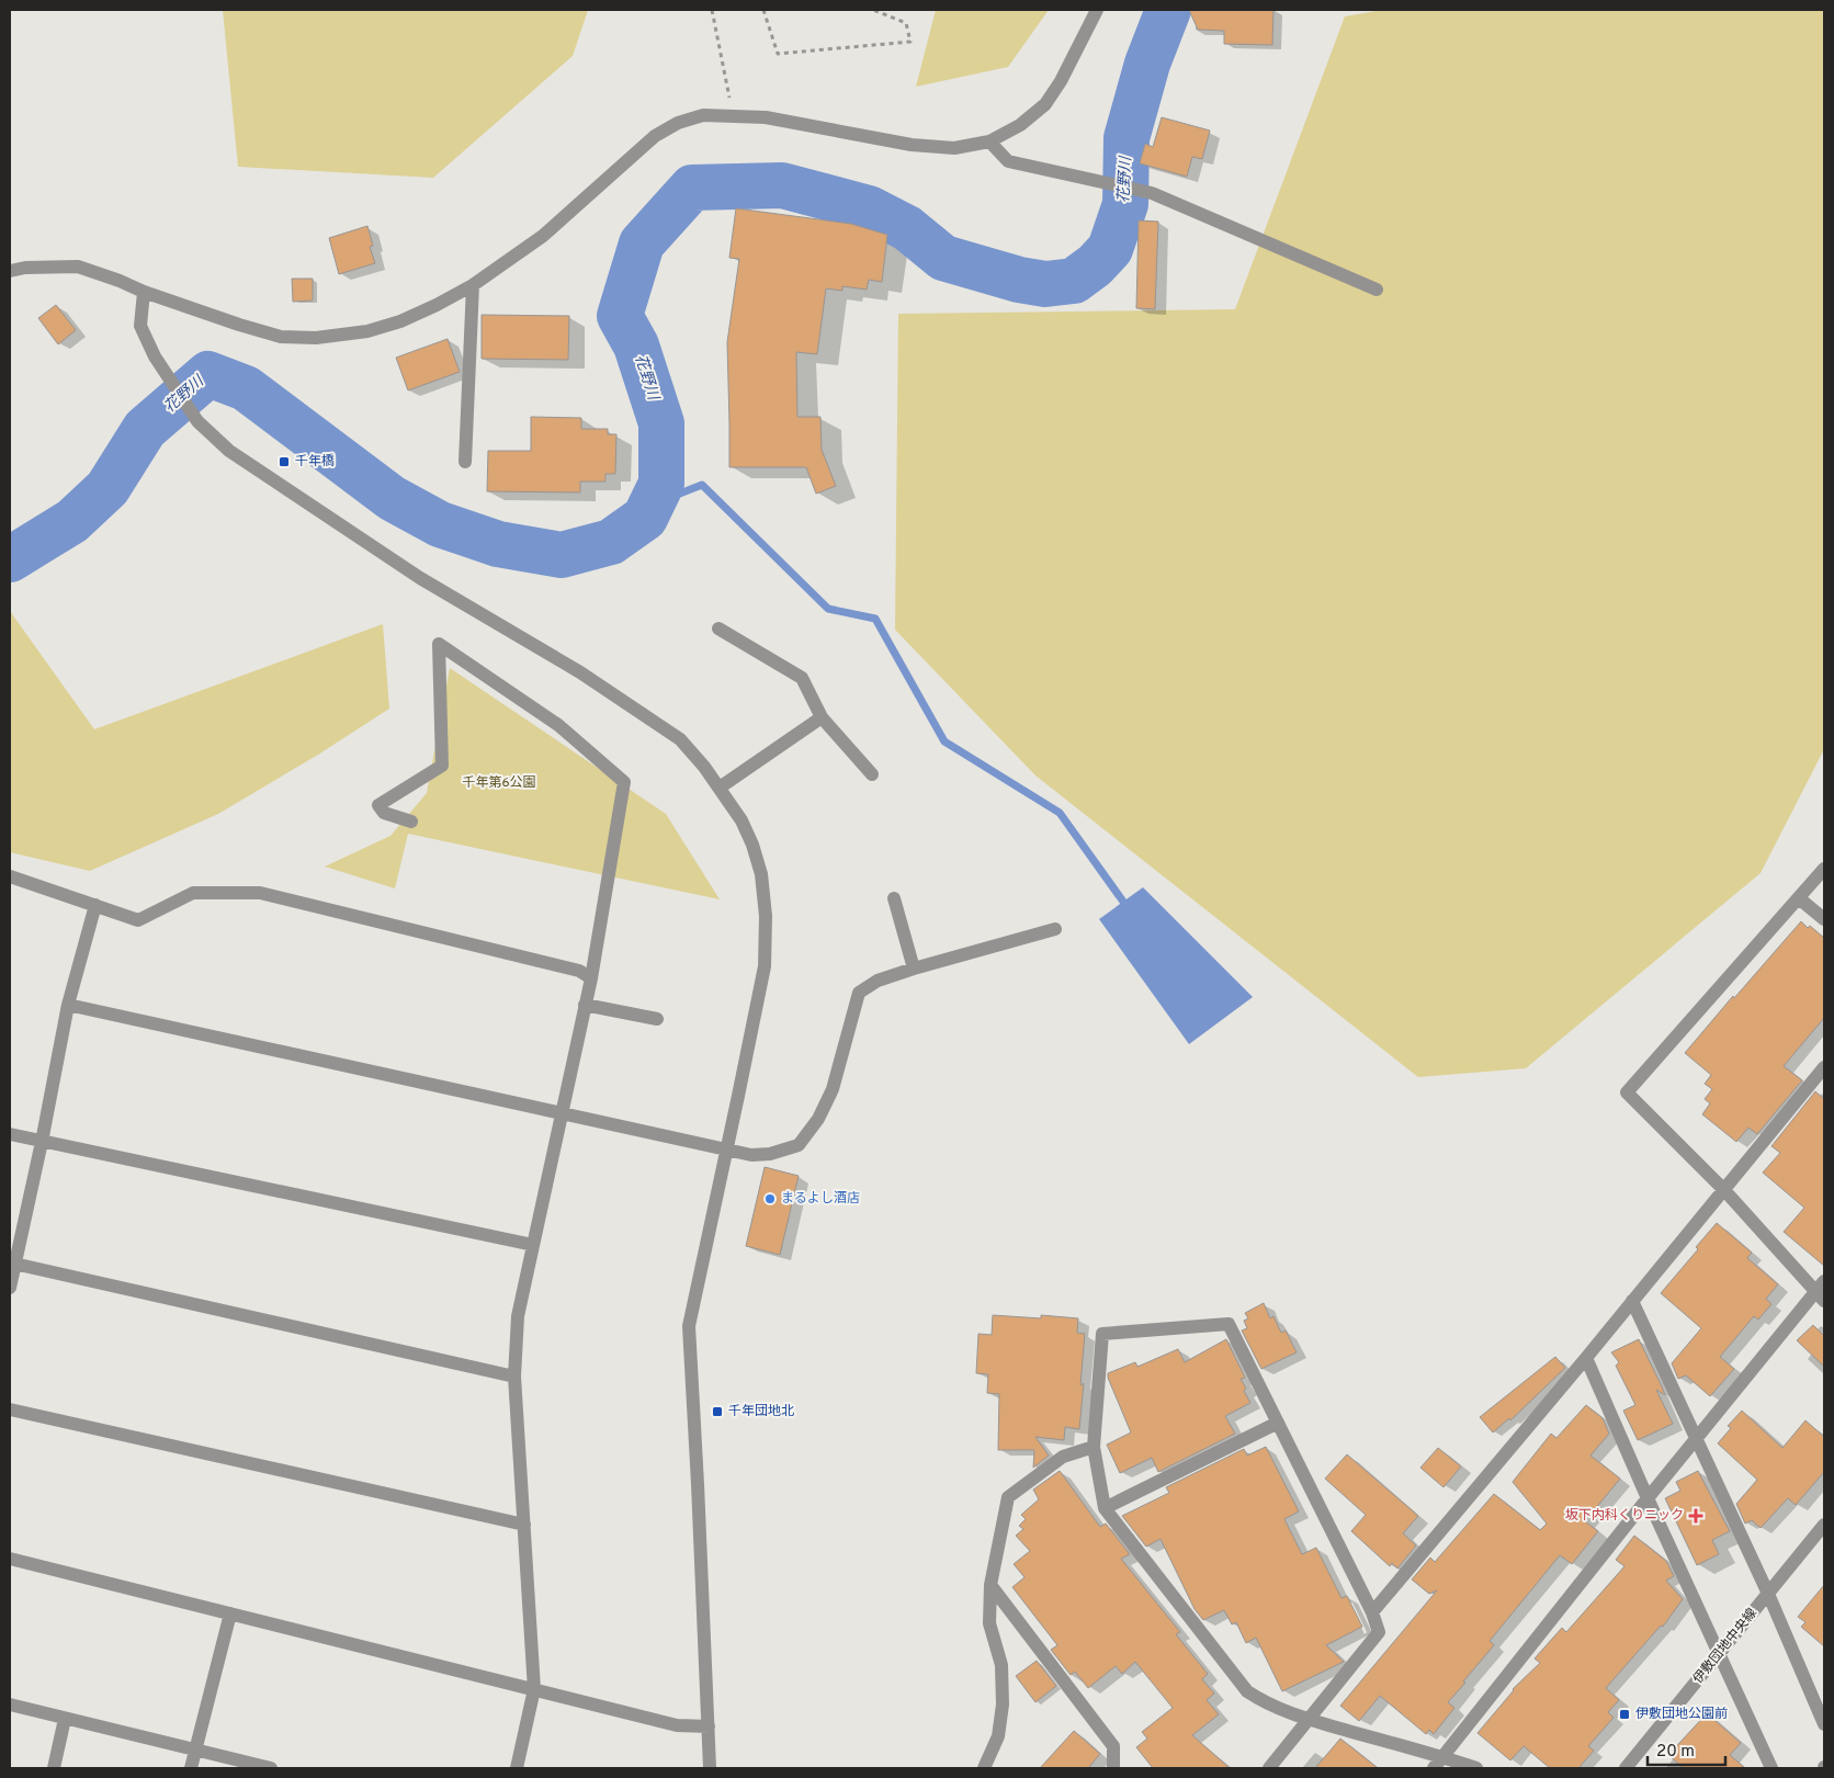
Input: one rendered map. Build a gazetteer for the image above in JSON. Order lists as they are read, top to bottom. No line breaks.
{"streets":{"street":["伊敷団地中央線"]},"water":["花野川"],"parks":["千年第6公園"],"places":{"transit":["千年橋","千年団地北","伊敷団地公園前"],"other":["まるよし酒店"],"health":["坂下内科くりニック"]},"scale_bar":"20 m"}
